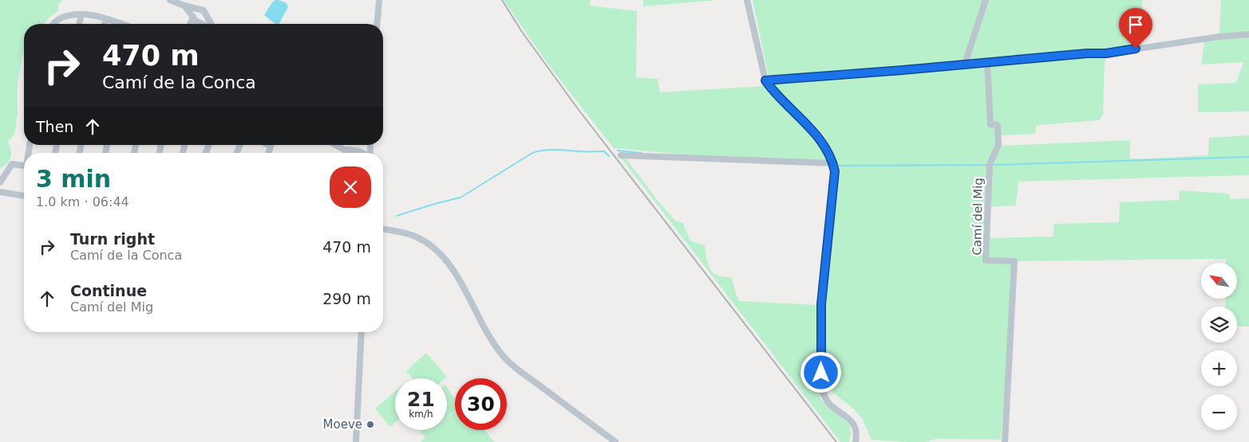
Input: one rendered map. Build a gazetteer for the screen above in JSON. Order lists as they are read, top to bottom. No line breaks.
{"streets":{"street":["Camí del Mig"]},"places":["Moeve"],"north":"top left","page":{"turn":["470 m","Camí de la Conca"],"then":"Then","heading":["3 min","1.0 km · 06:44"],"list":[{"name":"Turn right","note":"Camí de la Conca","value":"470 m"},{"name":"Continue","note":"Camí del Mig","value":"290 m"}],"map_buttons":["+","−"],"speed":"21 km/h","limit":"30"}}
